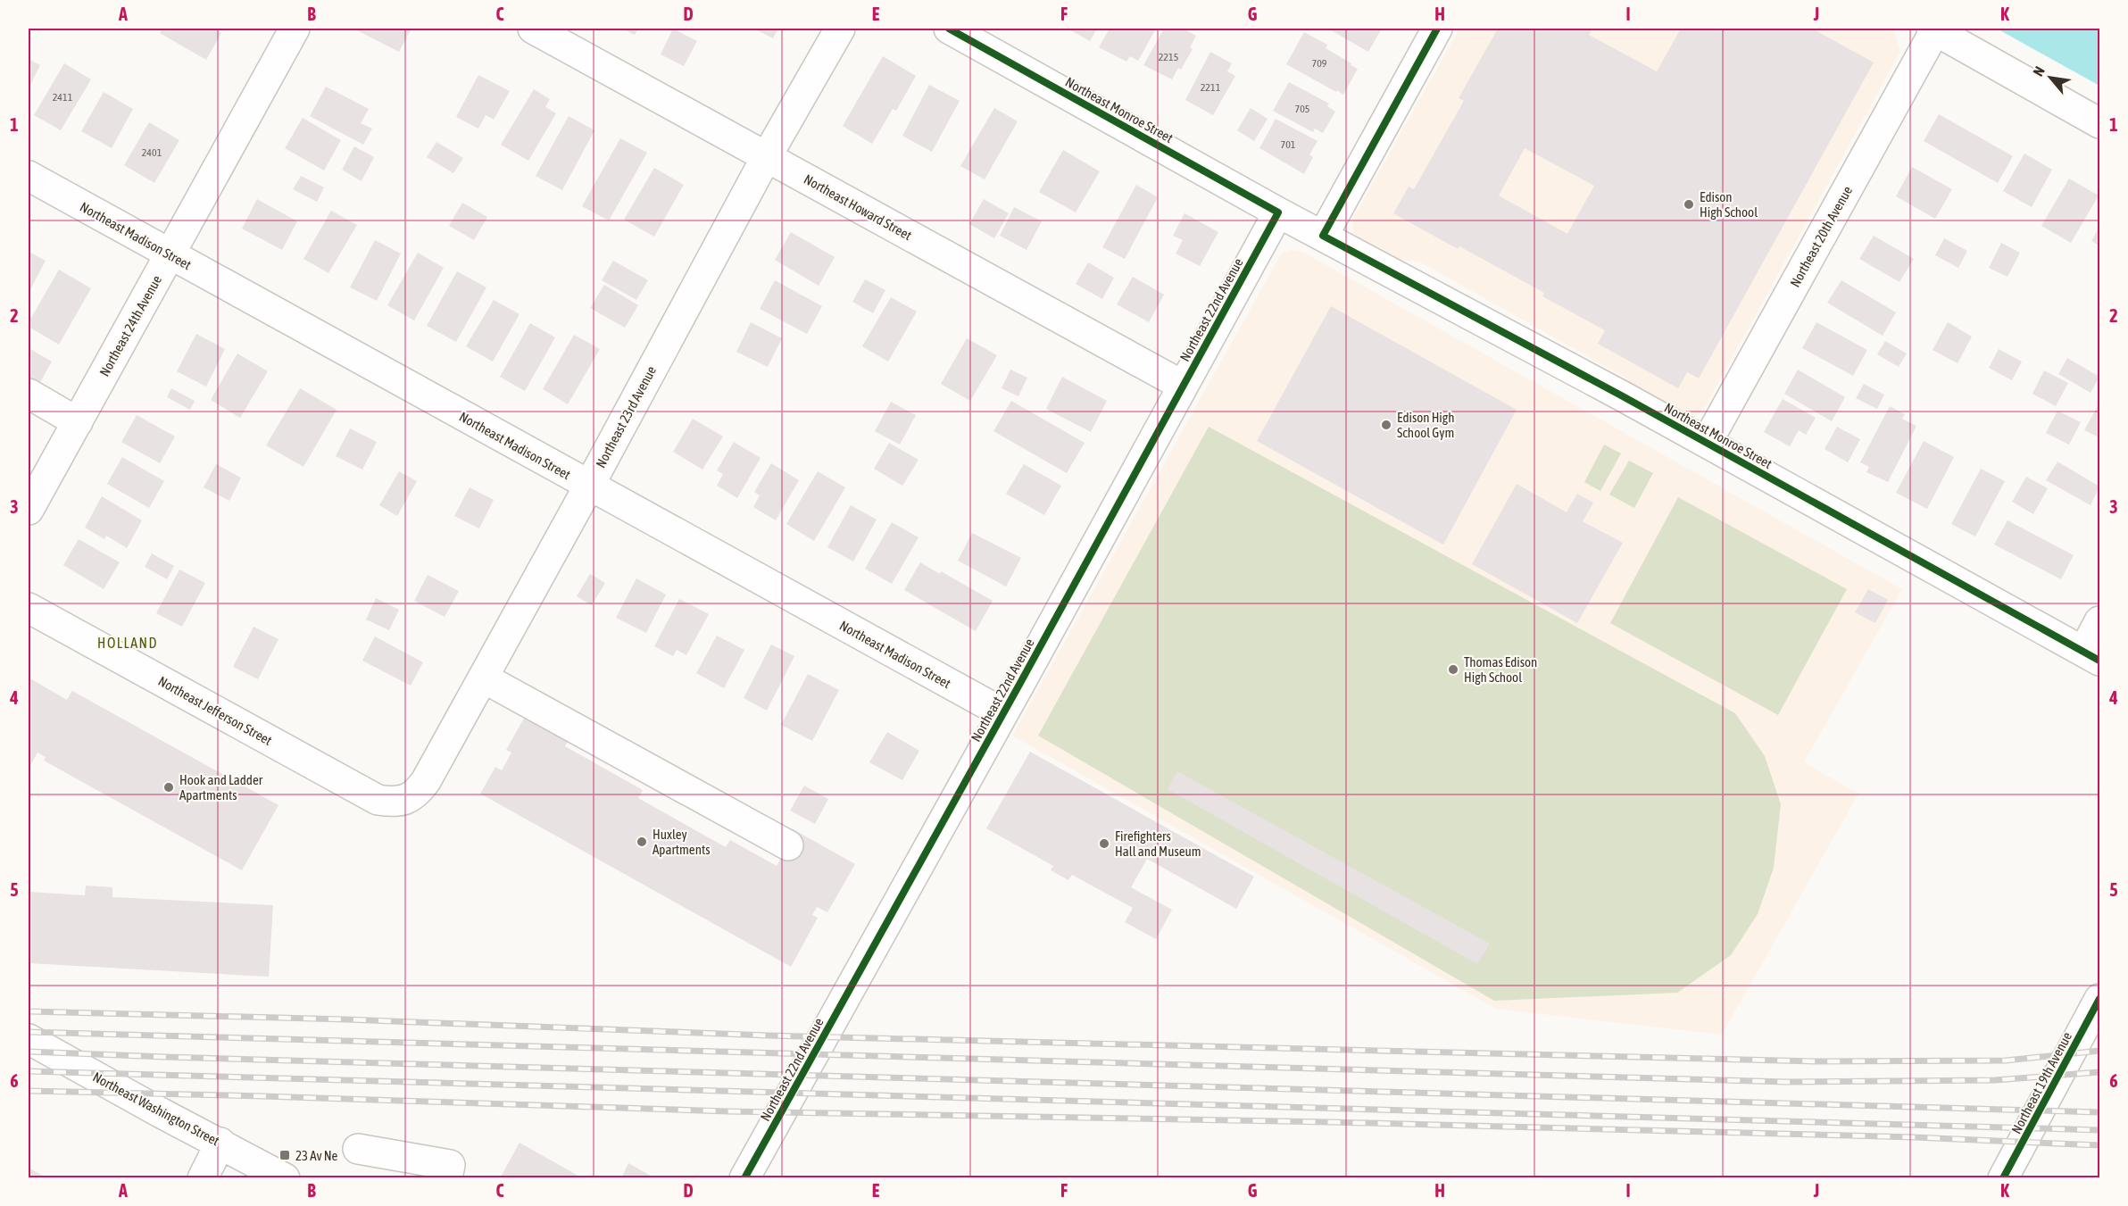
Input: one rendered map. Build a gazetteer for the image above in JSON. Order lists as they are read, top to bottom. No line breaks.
{"streets":{"street":["Northeast Monroe Street","Northeast Howard Street","Northeast Madison Street","Northeast 20th Avenue","Northeast 22nd Avenue","Northeast 24th Avenue","Northeast 23rd Avenue","Northeast Jefferson Street","Northeast 19th Avenue","Northeast Washington Street"]},"crossings":[["Northeast Monroe Street","Northeast 20th Avenue"],["Northeast Monroe Street","Northeast 22nd Avenue"],["Northeast Howard Street","Northeast 22nd Avenue"],["Northeast Howard Street","Northeast 23rd Avenue"],["Northeast Madison Street","Northeast 22nd Avenue"],["Northeast Madison Street","Northeast 24th Avenue"],["Northeast Madison Street","Northeast 23rd Avenue"],["Northeast 23rd Avenue","Northeast Jefferson Street"]],"districts":["HOLLAND"],"places":{"other":["Edison High School","Edison High School Gym","Thomas Edison High School","Hook and Ladder Apartments","Huxley Apartments","Firefighters Hall and Museum"],"transit":["23 Av Ne"]},"house_numbers":["2215","709","2211","2411","705","701","2401"],"north":"top left","grid":{"columns":["A","B","C","D","E","F","G","H","I","J","K"],"rows":["1","2","3","4","5","6"]}}
